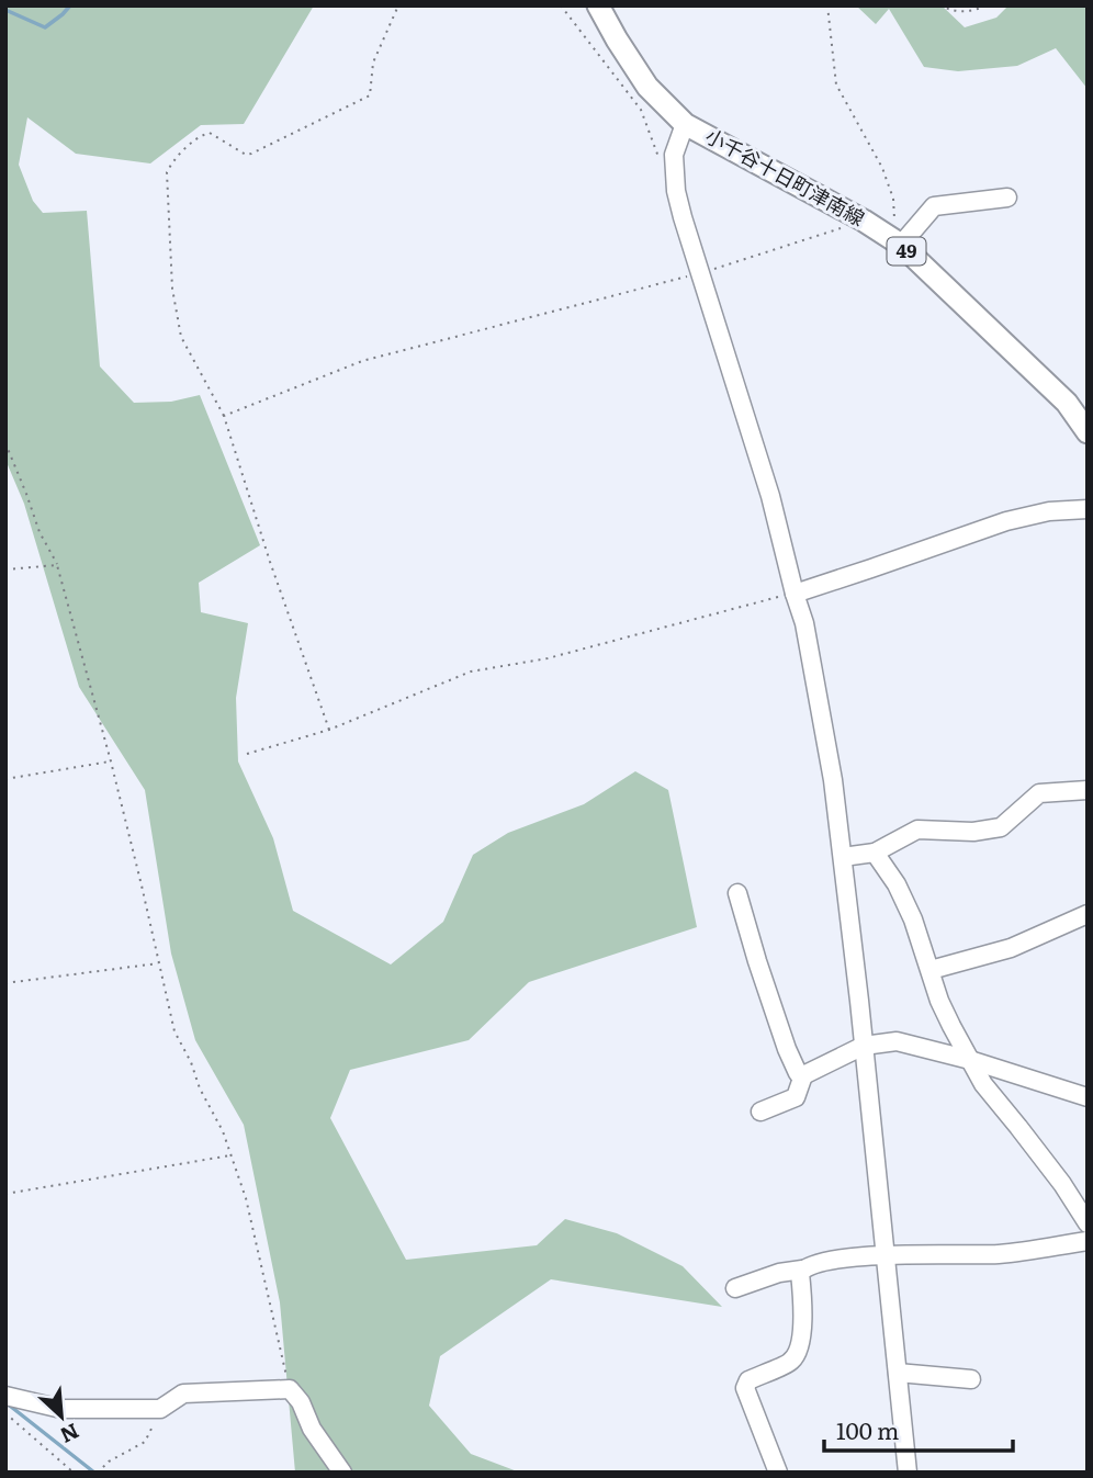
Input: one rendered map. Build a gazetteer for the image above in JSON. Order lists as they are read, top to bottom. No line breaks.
{"streets":{"main road":["小千谷十日町津南線","49"]},"scale_bar":"100 m","north":"bottom right"}
